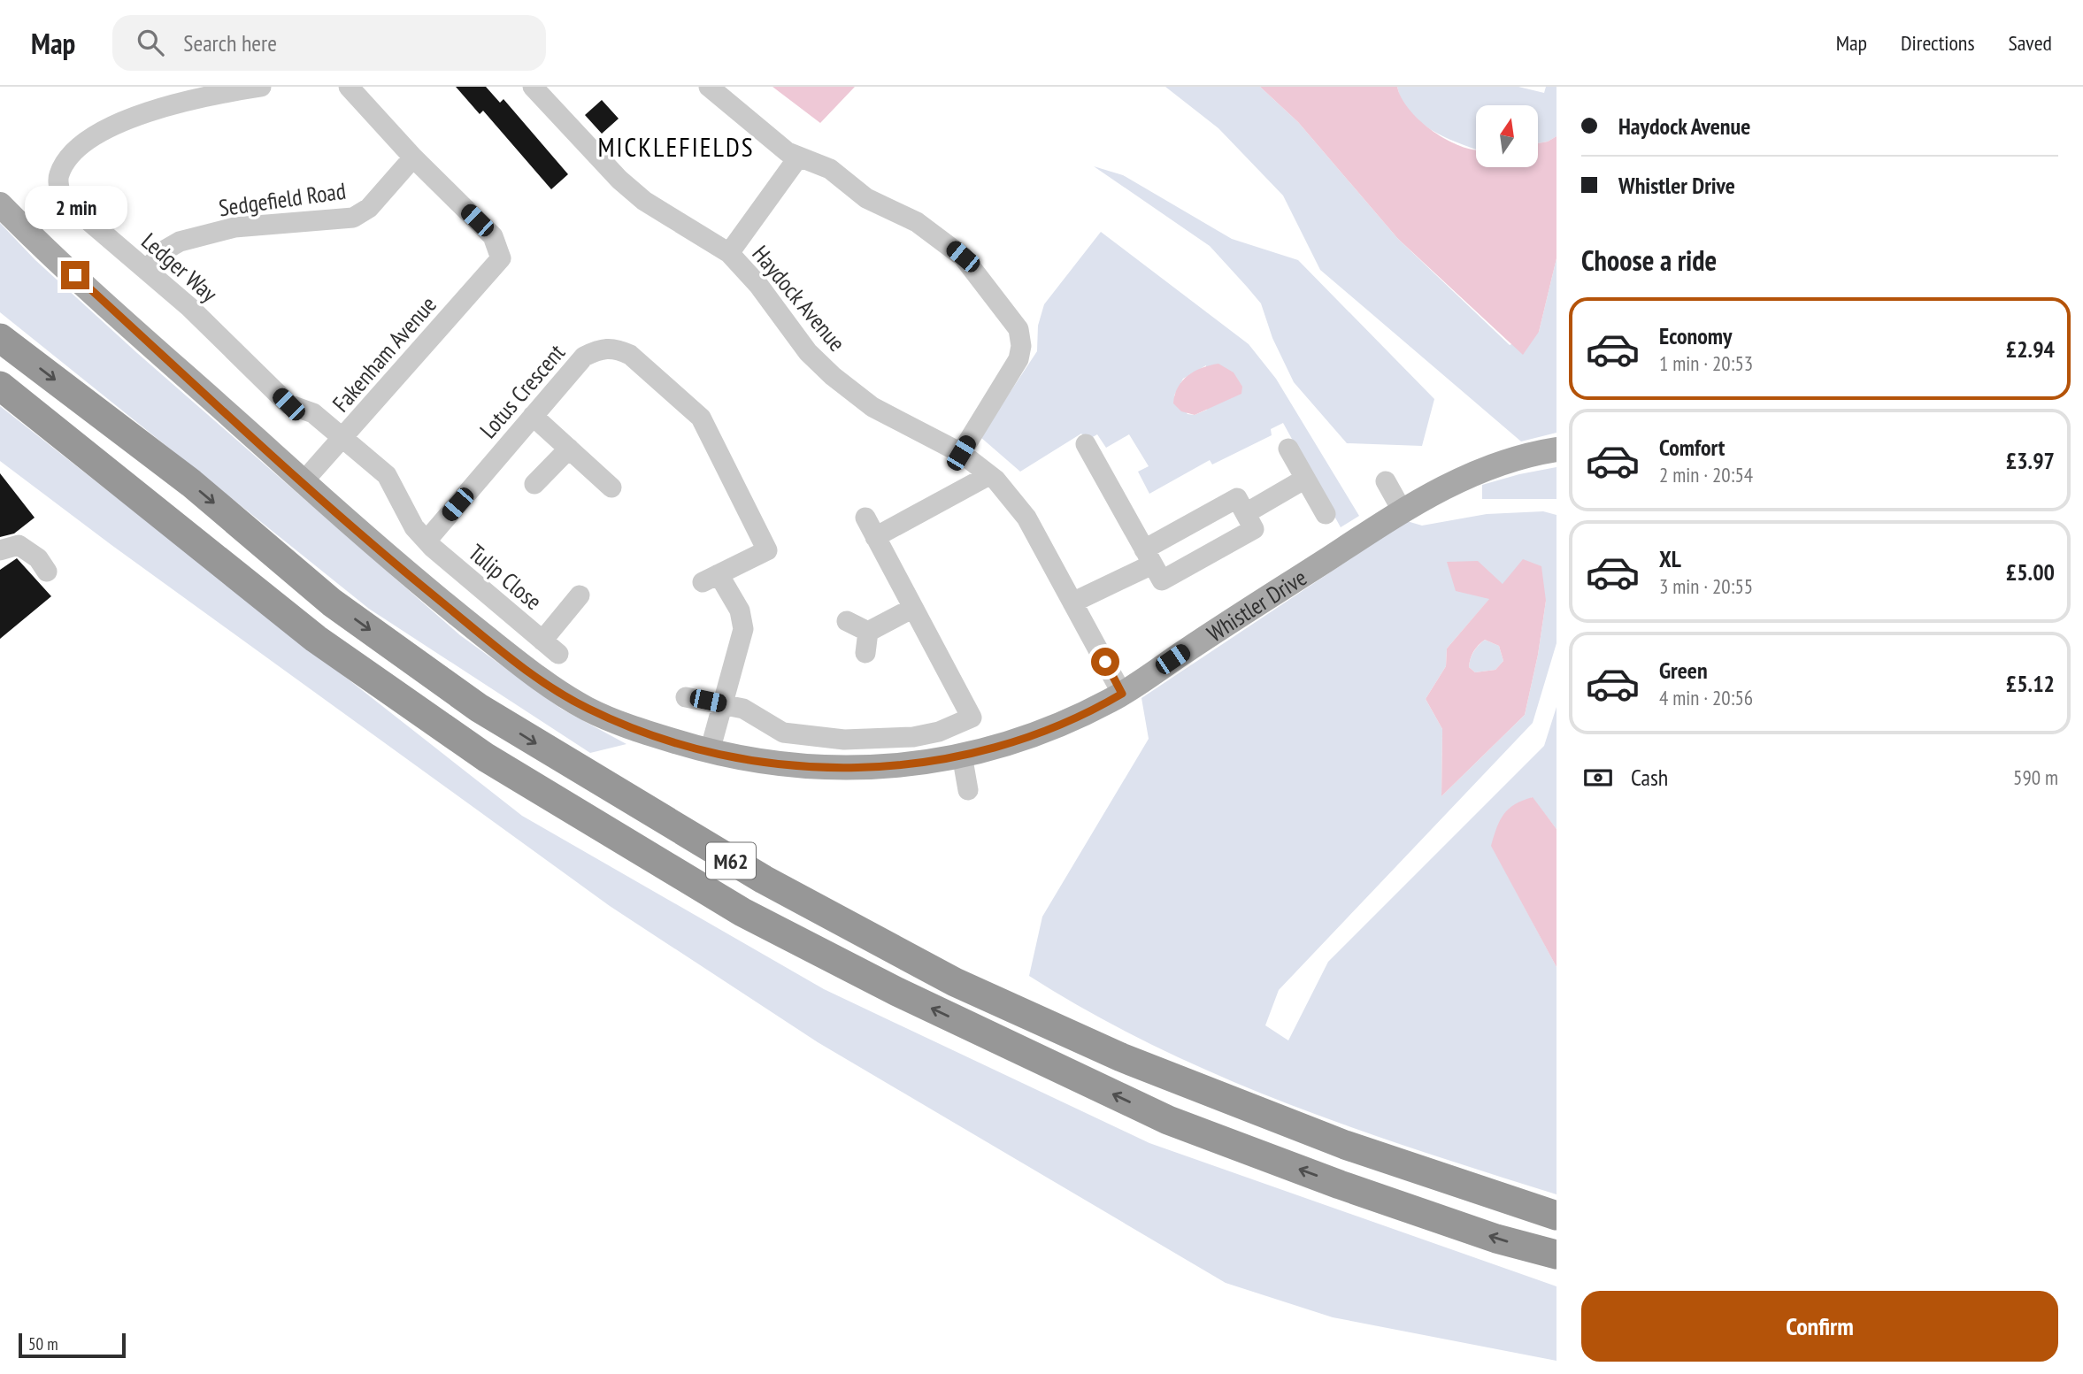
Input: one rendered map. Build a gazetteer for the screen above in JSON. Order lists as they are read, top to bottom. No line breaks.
{"streets":{"highway":["M62"],"main road":["Whistler Drive"],"street":["Sedgefield Road","Ledger Way","Haydock Avenue","Fakenham Avenue","Lotus Crescent","Tulip Close"]},"crossings":[["Sedgefield Road","Ledger Way"],["Sedgefield Road","Fakenham Avenue"],["Ledger Way","Fakenham Avenue"],["Ledger Way","Tulip Close"],["Haydock Avenue","Whistler Drive"],["Fakenham Avenue","Tulip Close"],["Fakenham Avenue","Whistler Drive"],["Lotus Crescent","Tulip Close"]],"districts":["MICKLEFIELDS"],"scale_bar":"50 m","north":"top","page":{"header":"Map","search":"Search here","nav":["Map","Directions","Saved"],"banner":["Haydock Avenue","Whistler Drive"],"bubble":"2 min","heading":"Choose a ride","list":[{"name":"Economy","note":"1 min · 20:53","value":"£2.94"},{"name":"Comfort","note":"2 min · 20:54","value":"£3.97"},{"name":"XL","note":"3 min · 20:55","value":"£5.00"},{"name":"Green","note":"4 min · 20:56","value":"£5.12"}],"pay":["Cash","590 m"],"buttons":"Confirm","scale":"50 m"}}
